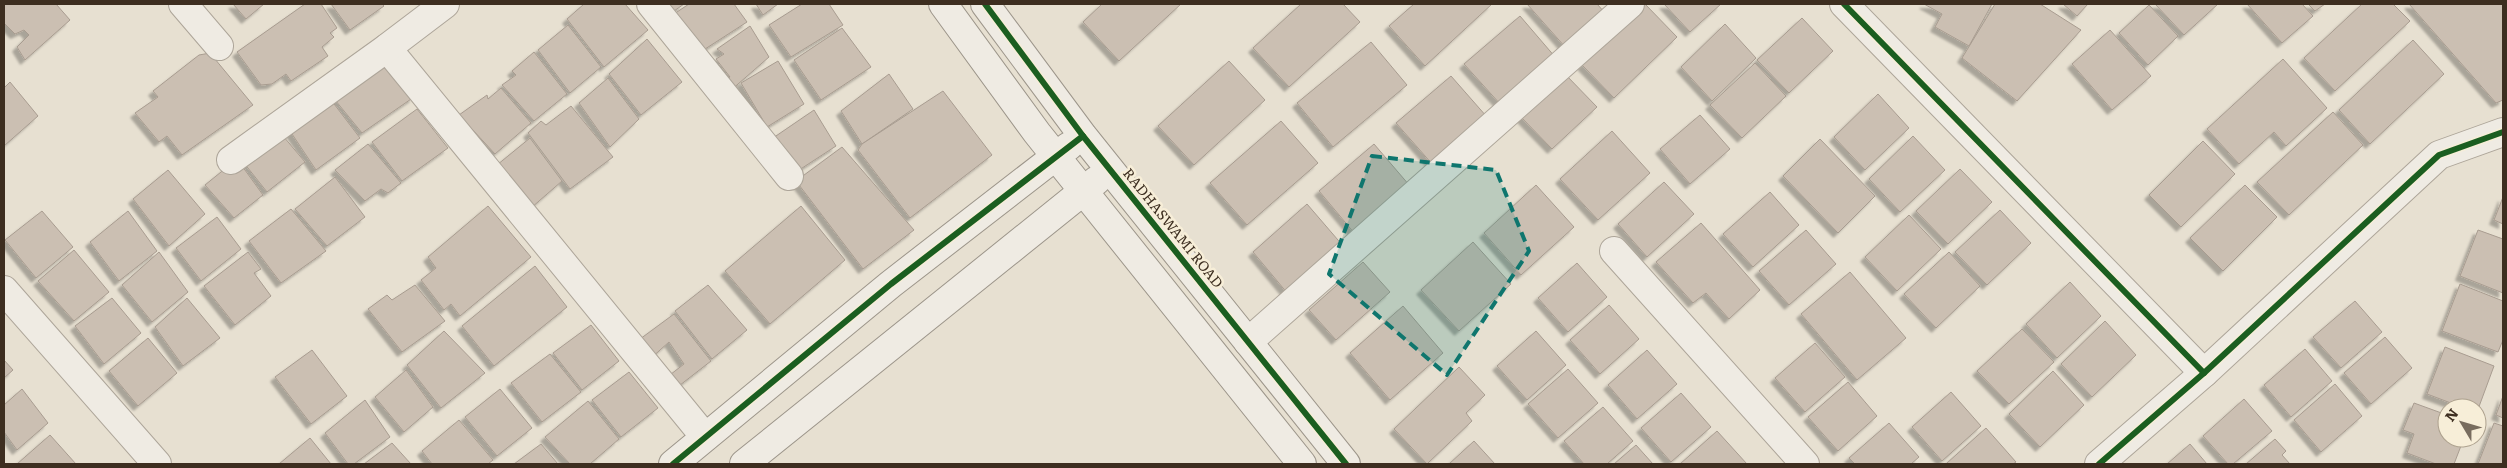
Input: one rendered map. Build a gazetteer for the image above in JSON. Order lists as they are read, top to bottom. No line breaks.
{"streets":{"street":["RADHASWAMI ROAD"]},"north":"top left"}
